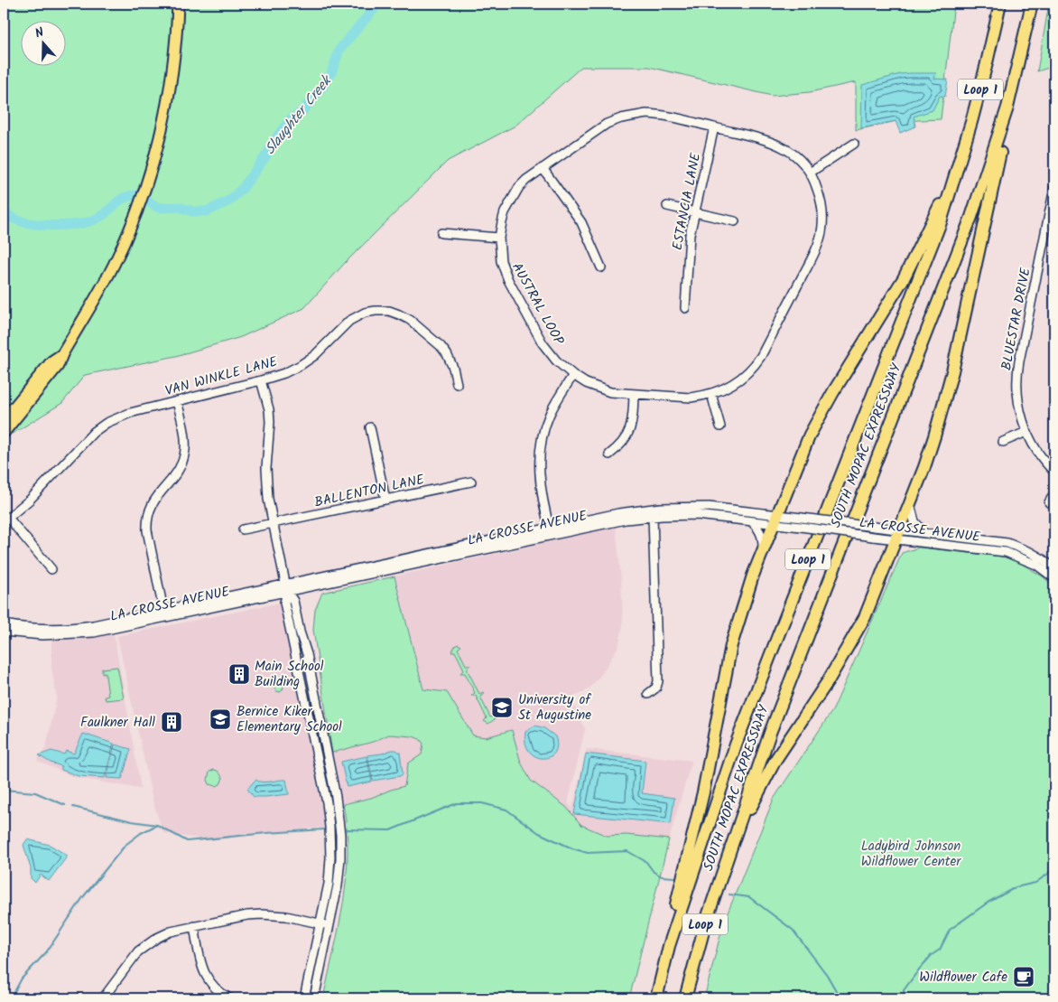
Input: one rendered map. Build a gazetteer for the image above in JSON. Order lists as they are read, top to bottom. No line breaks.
{"streets":{"highway":["Loop 1","SOUTH MOPAC EXPRESSWAY"],"street":["ESTANCIA LANE","AUSTRAL LOOP","BLUESTAR DRIVE","VAN WINKLE LANE","BALLENTON LANE","LA CROSSE AVENUE"]},"crossings":[["ESTANCIA LANE","AUSTRAL LOOP"]],"water":["Slaughter Creek"],"parks":["Ladybird Johnson Wildflower Center"],"places":{"building":["Main School Building","Faulkner Hall"],"school or university":["University of St Augustine","Bernice Kiker Elementary School"],"cafe":["Wildflower Cafe"]},"north":"top"}
